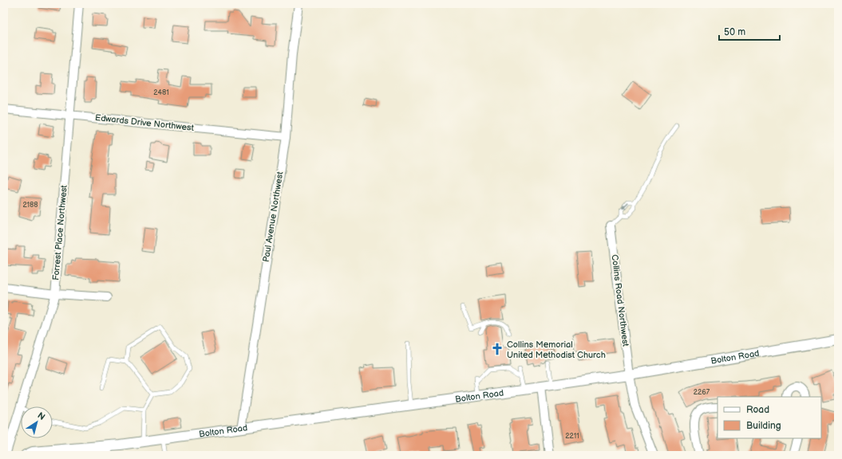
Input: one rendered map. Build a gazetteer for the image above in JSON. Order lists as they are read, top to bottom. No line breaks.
{"streets":{"street":["Edwards Drive Northwest","Paul Avenue Northwest","Forrest Place Northwest","Collins Road Northwest","Bolton Road"]},"crossings":[["Edwards Drive Northwest","Paul Avenue Northwest"],["Edwards Drive Northwest","Forrest Place Northwest"],["Paul Avenue Northwest","Bolton Road"],["Collins Road Northwest","Bolton Road"]],"places":{"church":["Collins Memorial United Methodist Church"]},"house_numbers":["2481","2188","2267","2211"],"legend":["Road","Building"],"scale_bar":"50 m","north":"top right"}
